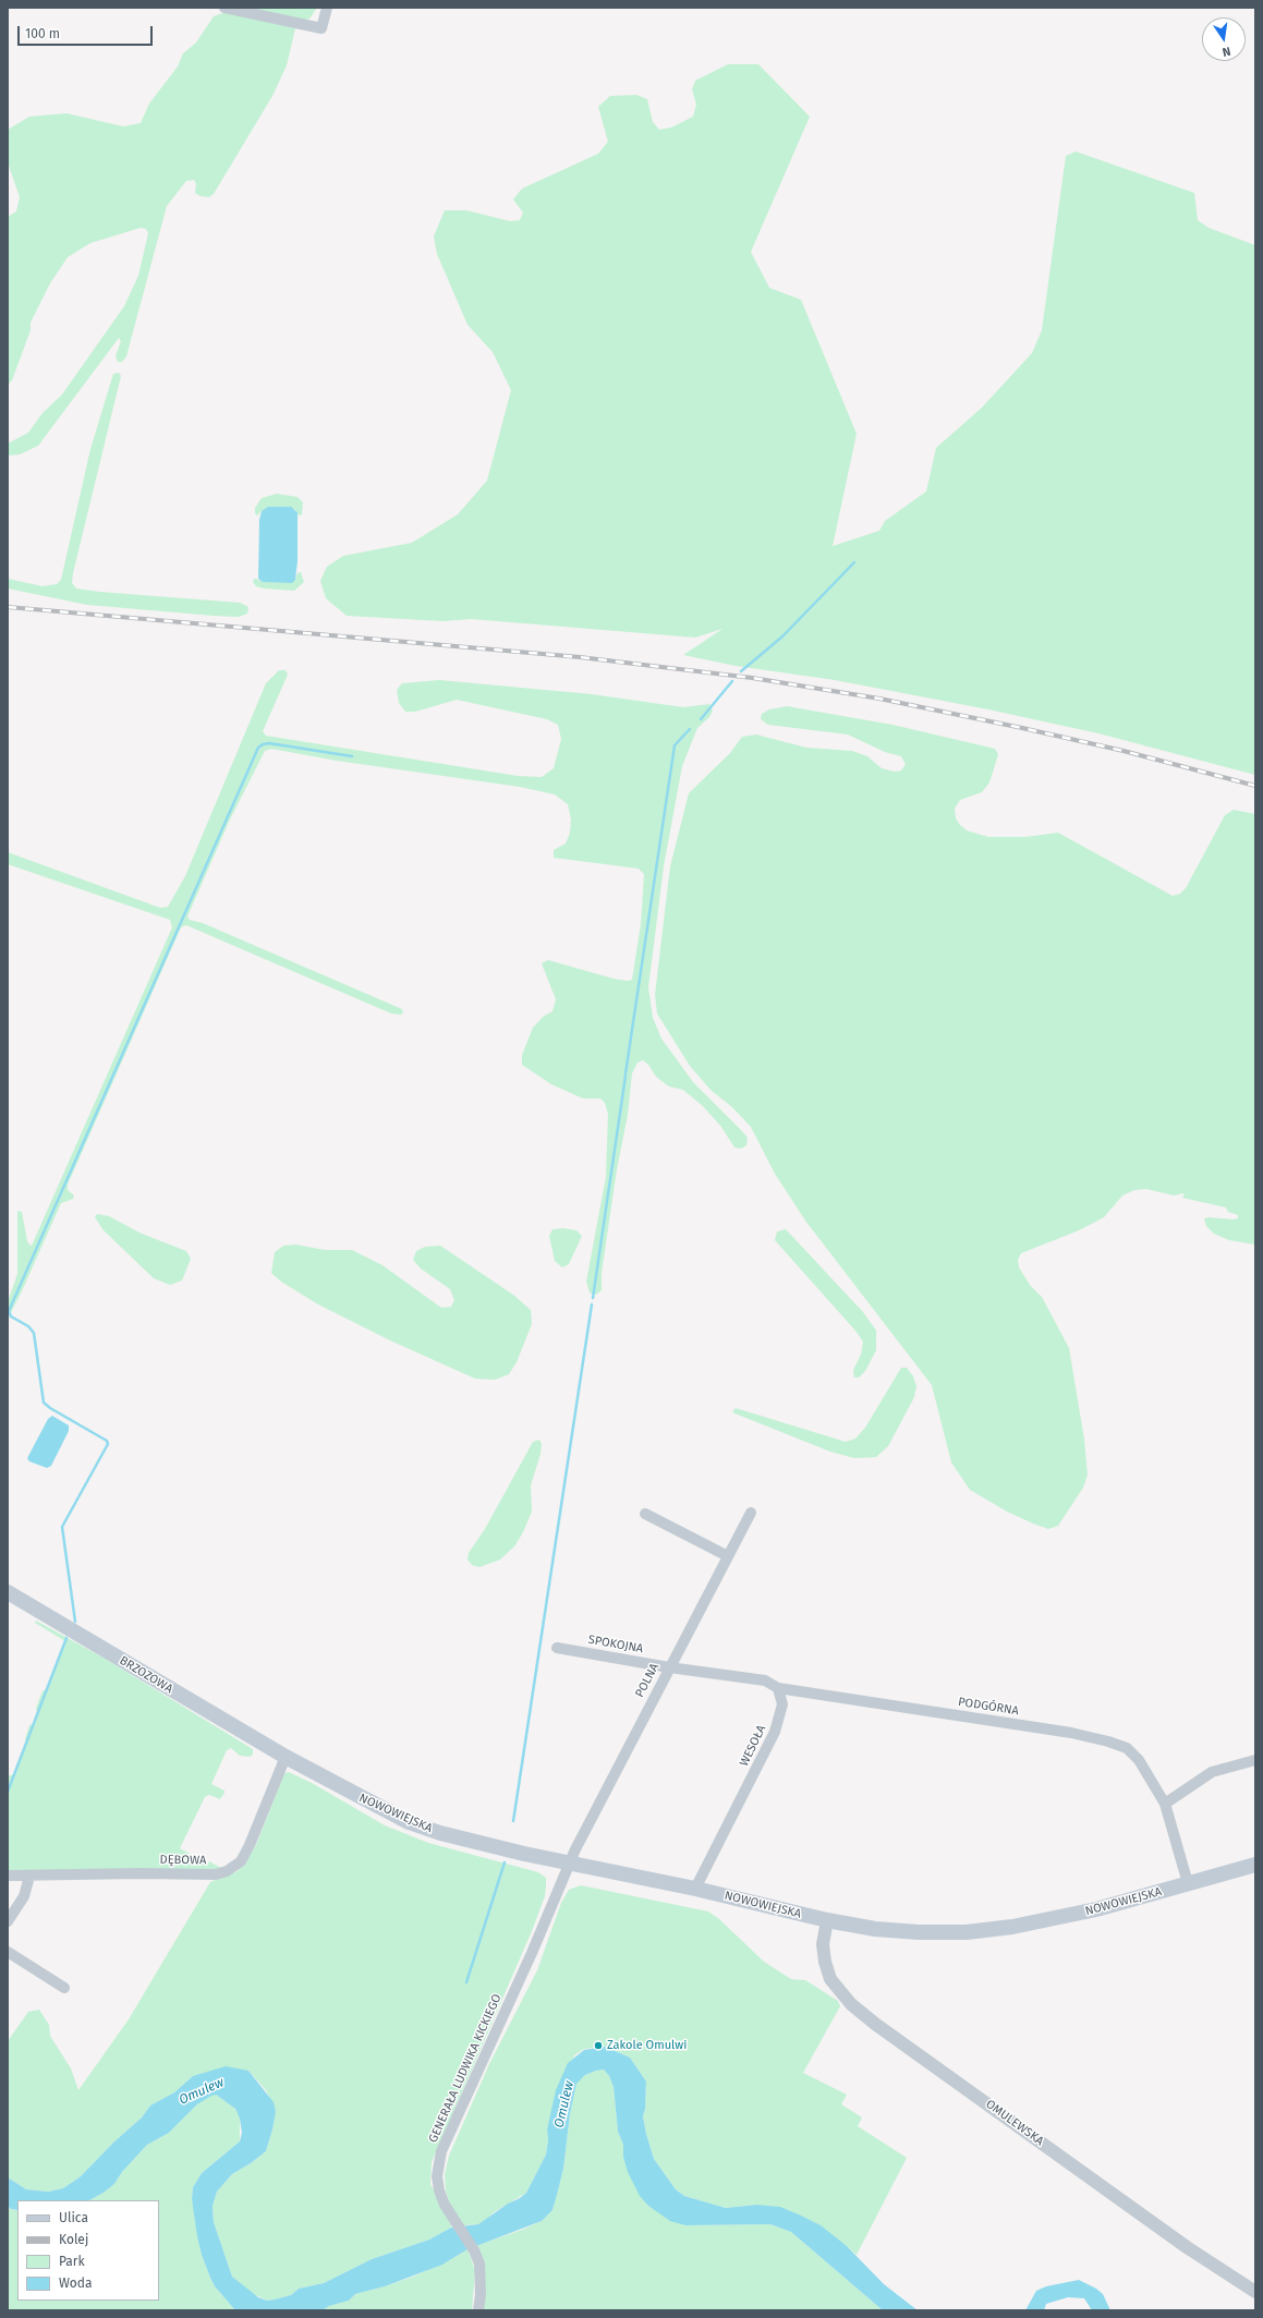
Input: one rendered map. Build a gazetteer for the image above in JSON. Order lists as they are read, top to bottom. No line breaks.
{"streets":{"main road":["BRZOZOWA","NOWOWIEJSKA"],"street":["SPOKOJNA","POLNA","PODGÓRNA","WESOŁA","DĘBOWA","GENERAŁA LUDWIKA KICKIEGO","OMULEWSKA"]},"crossings":[["SPOKOJNA","POLNA"],["BRZOZOWA","NOWOWIEJSKA"],["BRZOZOWA","DĘBOWA"],["POLNA","NOWOWIEJSKA"],["POLNA","GENERAŁA LUDWIKA KICKIEGO"],["PODGÓRNA","WESOŁA"],["PODGÓRNA","NOWOWIEJSKA"],["WESOŁA","NOWOWIEJSKA"],["NOWOWIEJSKA","DĘBOWA"],["NOWOWIEJSKA","GENERAŁA LUDWIKA KICKIEGO"],["NOWOWIEJSKA","OMULEWSKA"]],"water":["Omulew"],"places":["Zakole Omulwi"],"legend":["Ulica","Kolej","Park","Woda"],"scale_bar":"100 m","north":"bottom"}
